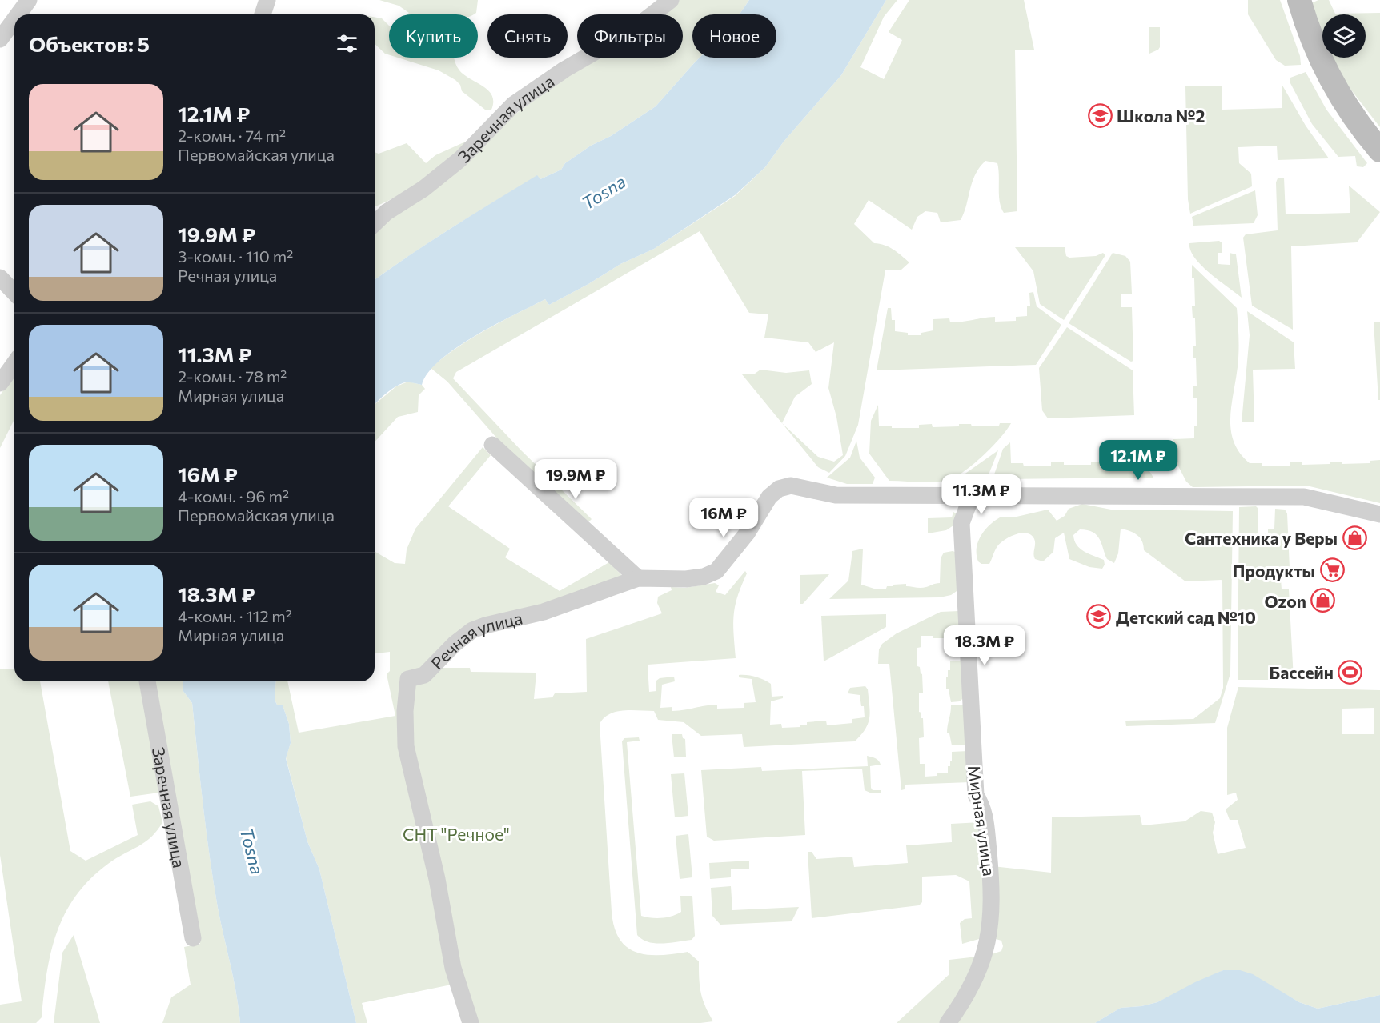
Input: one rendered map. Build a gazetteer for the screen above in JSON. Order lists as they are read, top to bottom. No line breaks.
{"streets":{"street":["Заречная улица","Речная улица","Мирная улица"]},"water":["Tosna"],"parks":["СНТ \"Речное\""],"places":{"school or university":["Школа №2","Детский сад №10"],"shop":["Сантехника у Веры","Ozon"],"supermarket":["Продукты"],"sports":["Бассейн"]},"page":{"chip":["Купить","Снять","Фильтры","Новое"],"heading":"Объектов: 5","list":[{"name":"12.1M ₽","note":"2-комн. · 74 m² · Первомайская улица"},{"name":"19.9M ₽","note":"3-комн. · 110 m² · Речная улица"},{"name":"11.3M ₽","note":"2-комн. · 78 m² · Мирная улица"},{"name":"16M ₽","note":"4-комн. · 96 m² · Первомайская улица"},{"name":"18.3M ₽","note":"4-комн. · 112 m² · Мирная улица"}],"price":["12.1M ₽","19.9M ₽","11.3M ₽","16M ₽","18.3M ₽"]}}
